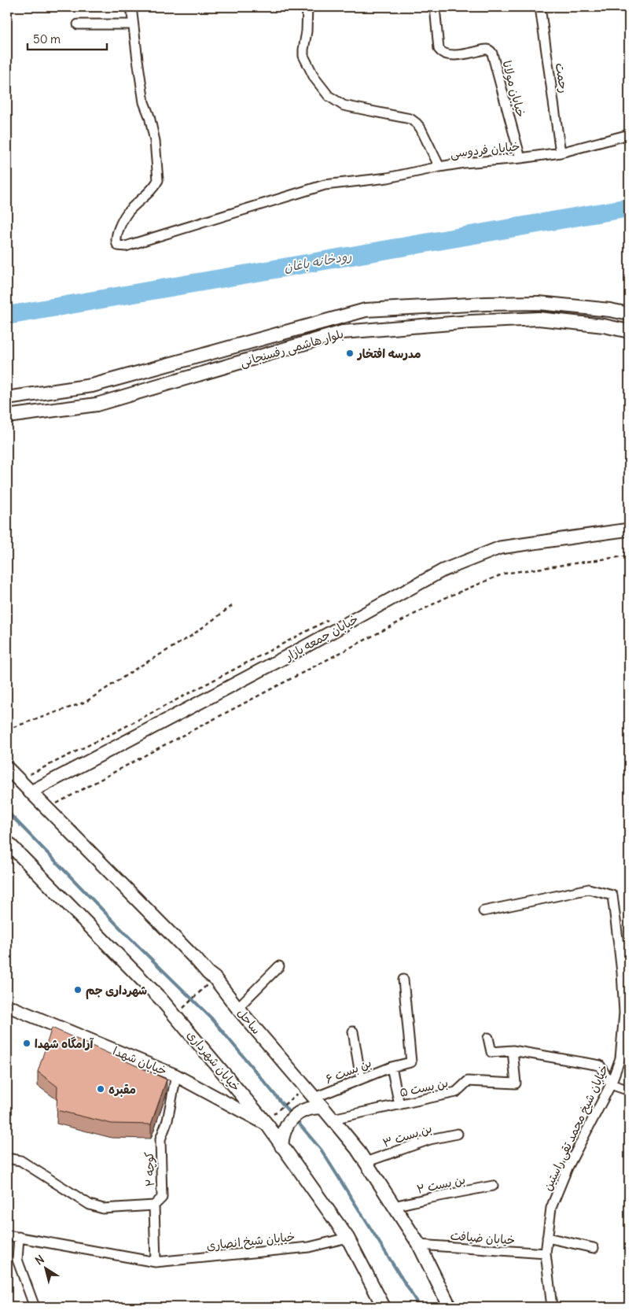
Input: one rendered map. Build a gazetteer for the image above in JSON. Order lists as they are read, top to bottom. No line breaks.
{"streets":{"main road":["بلوار هاشمی رفسنجانی","ساحل","خیابان شهرداری"],"street":["رحمت","خیابان مولانا","خیابان فردوسی","خیابان جمعه بازار","خیابان شهدا","بن بست ۶","بن بست ۵","خیابان شیخ محمد تقی راستین","بن بست ۳","کوچه ۲","بن بست ۲","خیابان ضیافت","خیابان شیخ انصاری"]},"crossings":[["رحمت","خیابان فردوسی"],["خیابان مولانا","خیابان فردوسی"],["خیابان جمعه بازار","ساحل"],["ساحل","بن بست ۶"],["ساحل","بن بست ۵"],["ساحل","بن بست ۳"],["ساحل","بن بست ۲"],["ساحل","خیابان ضیافت"],["خیابان شهدا","خیابان شهرداری"],["خیابان شهدا","کوچه ۲"],["خیابان شهرداری","خیابان شیخ انصاری"],["خیابان شیخ محمد تقی راستین","خیابان ضیافت"],["کوچه ۲","خیابان شیخ انصاری"]],"water":["رودخانه باغان"],"places":["مدرسه افتخار","شهرداری جم","آرامگاه شهدا","مقبره"],"scale_bar":"50 m","north":"top left"}
